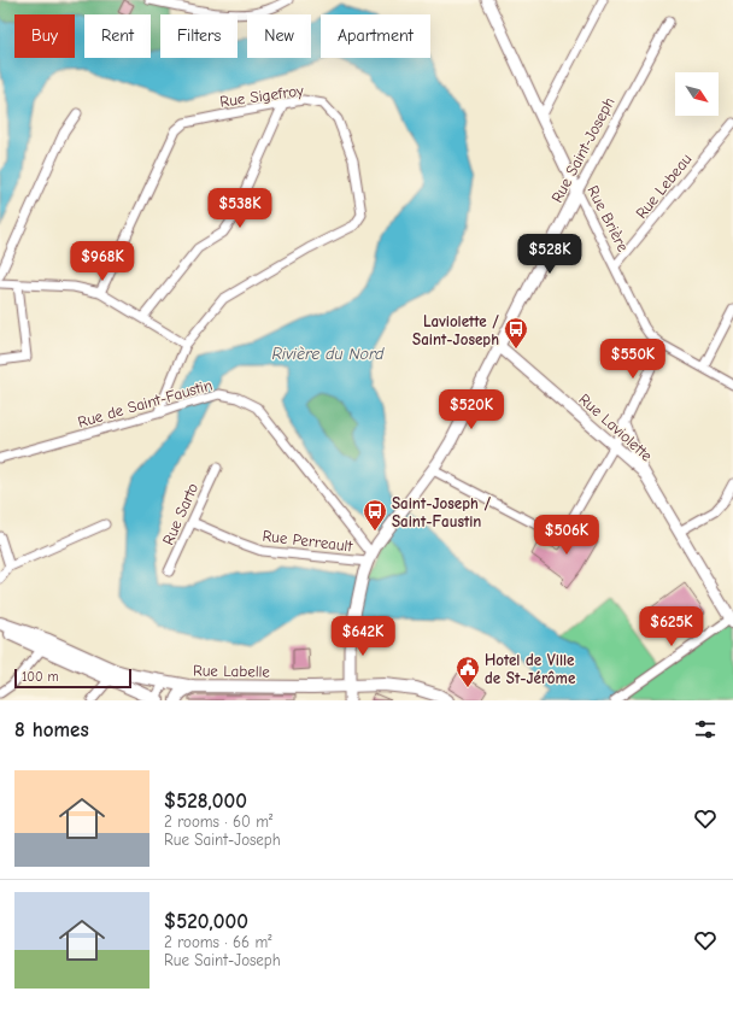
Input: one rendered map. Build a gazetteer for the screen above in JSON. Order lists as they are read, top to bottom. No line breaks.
{"streets":{"main road":["Rue Labelle"],"street":["Rue Sigefroy","Rue Saint-Joseph","Rue Lebeau","Rue Brière","Rue de Saint-Faustin","Rue Laviolette","Rue Sarto","Rue Perreault"]},"crossings":[["Rue Saint-Joseph","Rue Brière"],["Rue Saint-Joseph","Rue de Saint-Faustin"],["Rue Saint-Joseph","Rue Laviolette"],["Rue Saint-Joseph","Rue Perreault"],["Rue Lebeau","Rue Brière"],["Rue de Saint-Faustin","Rue Perreault"],["Rue Sarto","Rue Perreault"]],"water":["Rivière du Nord"],"places":{"bus stop":["Laviolette / Saint-Joseph","Saint-Joseph / Saint-Faustin"],"public building":["Hotel de Ville de St-Jérôme"]},"scale_bar":"100 m","north":"bottom right","page":{"chip":["Buy","Rent","Filters","New","Apartment"],"price":["$538K","$528K","$968K","$550K","$520K","$506K","$625K","$642K"],"scale":"100 m","heading":"8 homes","list":[{"name":"$528,000","note":"2 rooms · 60 m² · Rue Saint-Joseph"},{"name":"$520,000","note":"2 rooms · 66 m² · Rue Saint-Joseph"}]}}
